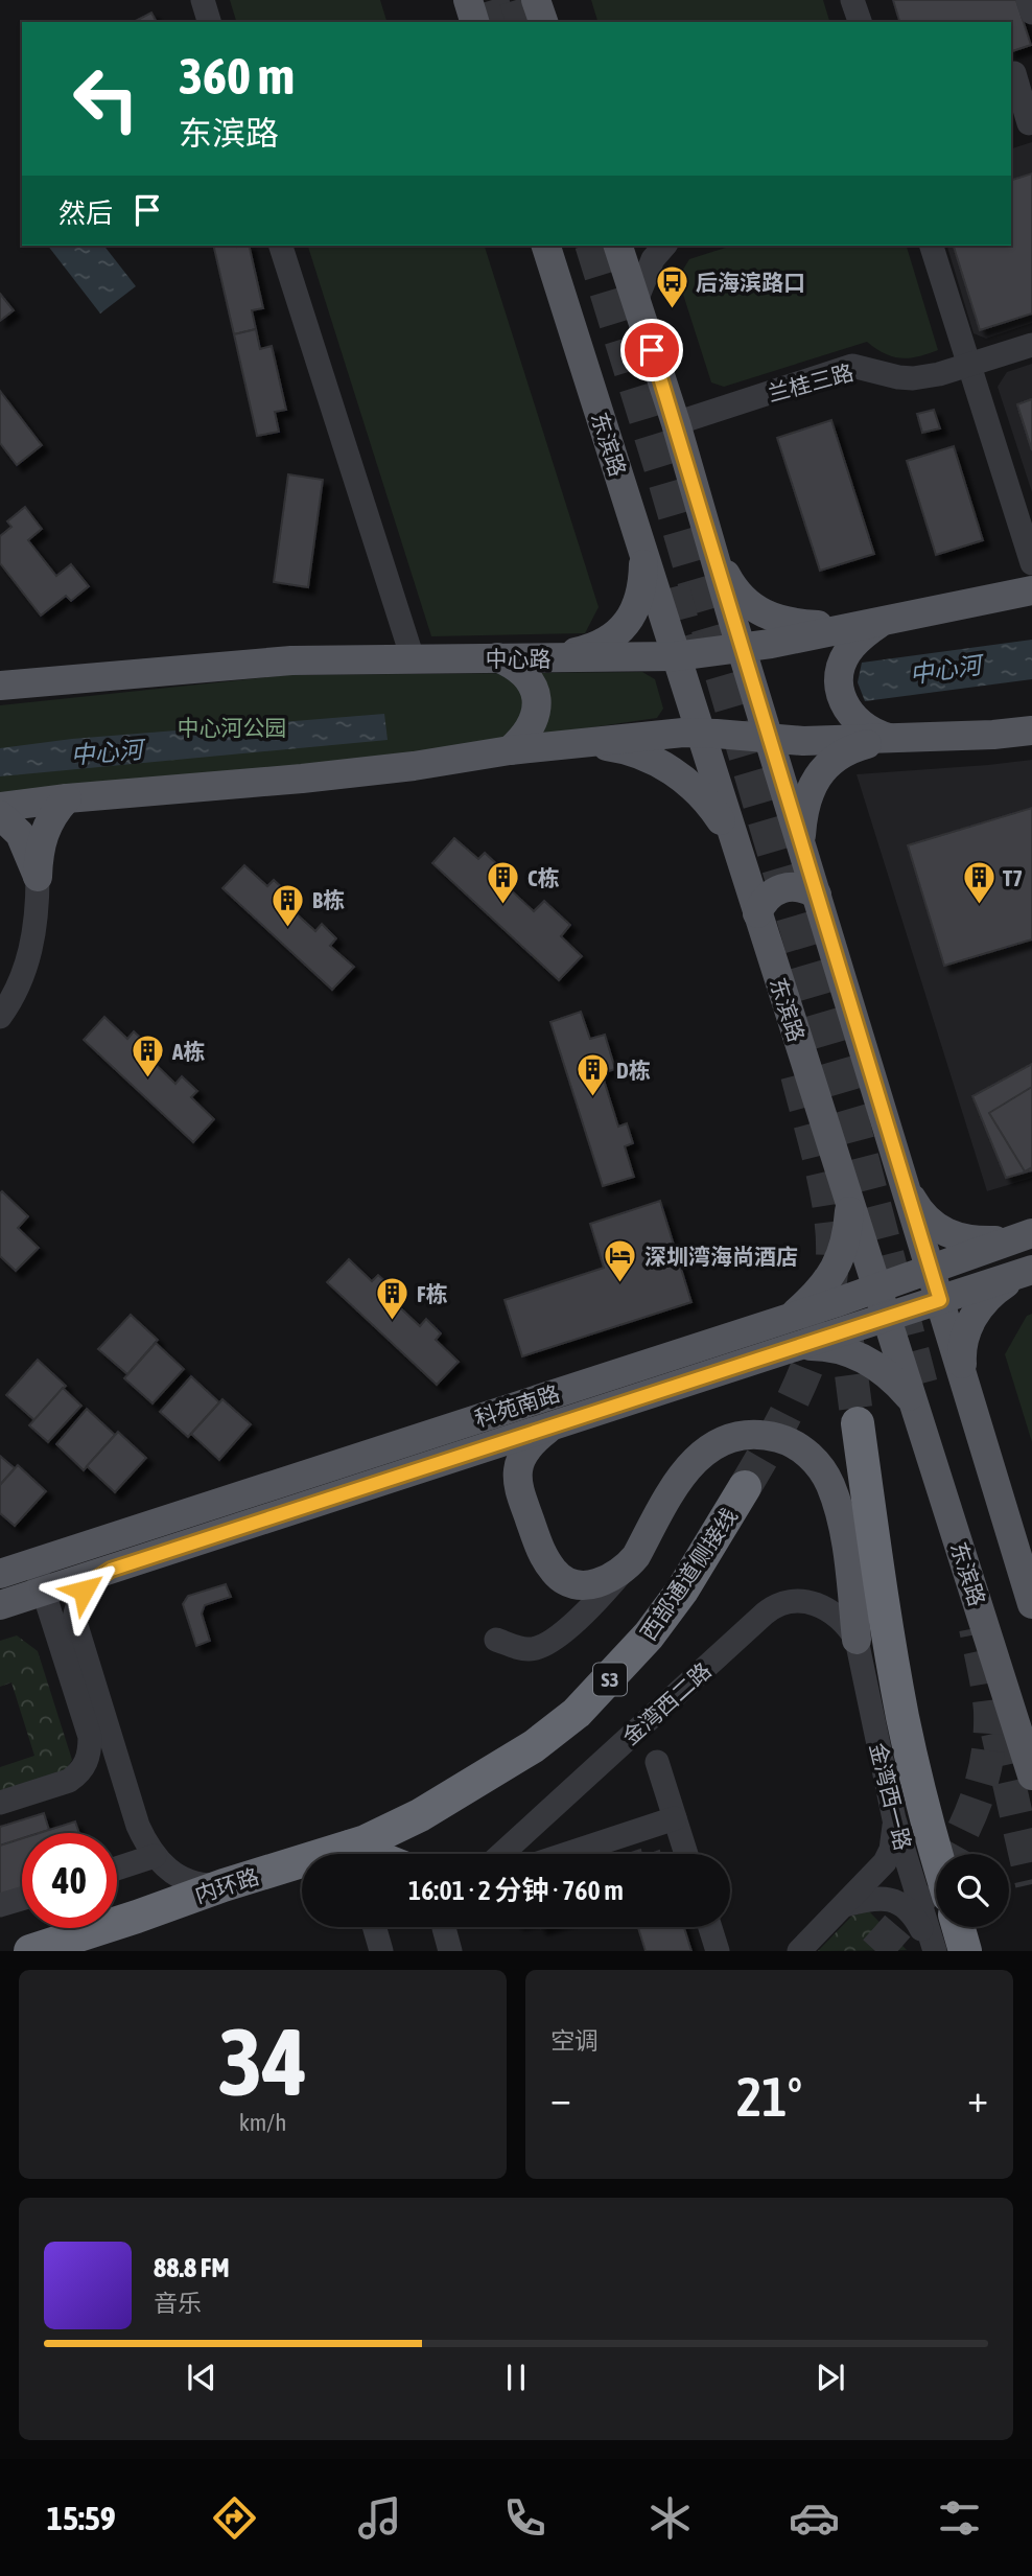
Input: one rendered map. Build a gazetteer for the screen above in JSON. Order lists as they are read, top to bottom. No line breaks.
{"streets":{"highway":["西部通道侧接线","S3","内环路"],"main road":["东滨路","中心路","科苑南路"],"street":["兰桂三路","金湾西二路","金湾西一路"]},"crossings":[["东滨路","中心路"],["东滨路","科苑南路"],["西部通道侧接线","内环路"],["金湾西二路","金湾西一路"]],"water":["中心河"],"parks":["中心河公园"],"places":{"bus stop":["后海滨路口"],"building":["C栋","T7","B栋","A栋","D栋","F栋"],"hotel":["深圳湾海尚酒店"]},"page":{"turn":["360 m","东滨路"],"then":"然后","limit":"40","trip":"16:01 · 2 分钟 · 760 m","tile":[["34","km/h"],"空调"],"heat":["−","21°","+"],"song":["88.8 FM","音乐"],"tabs":"15:59"}}
